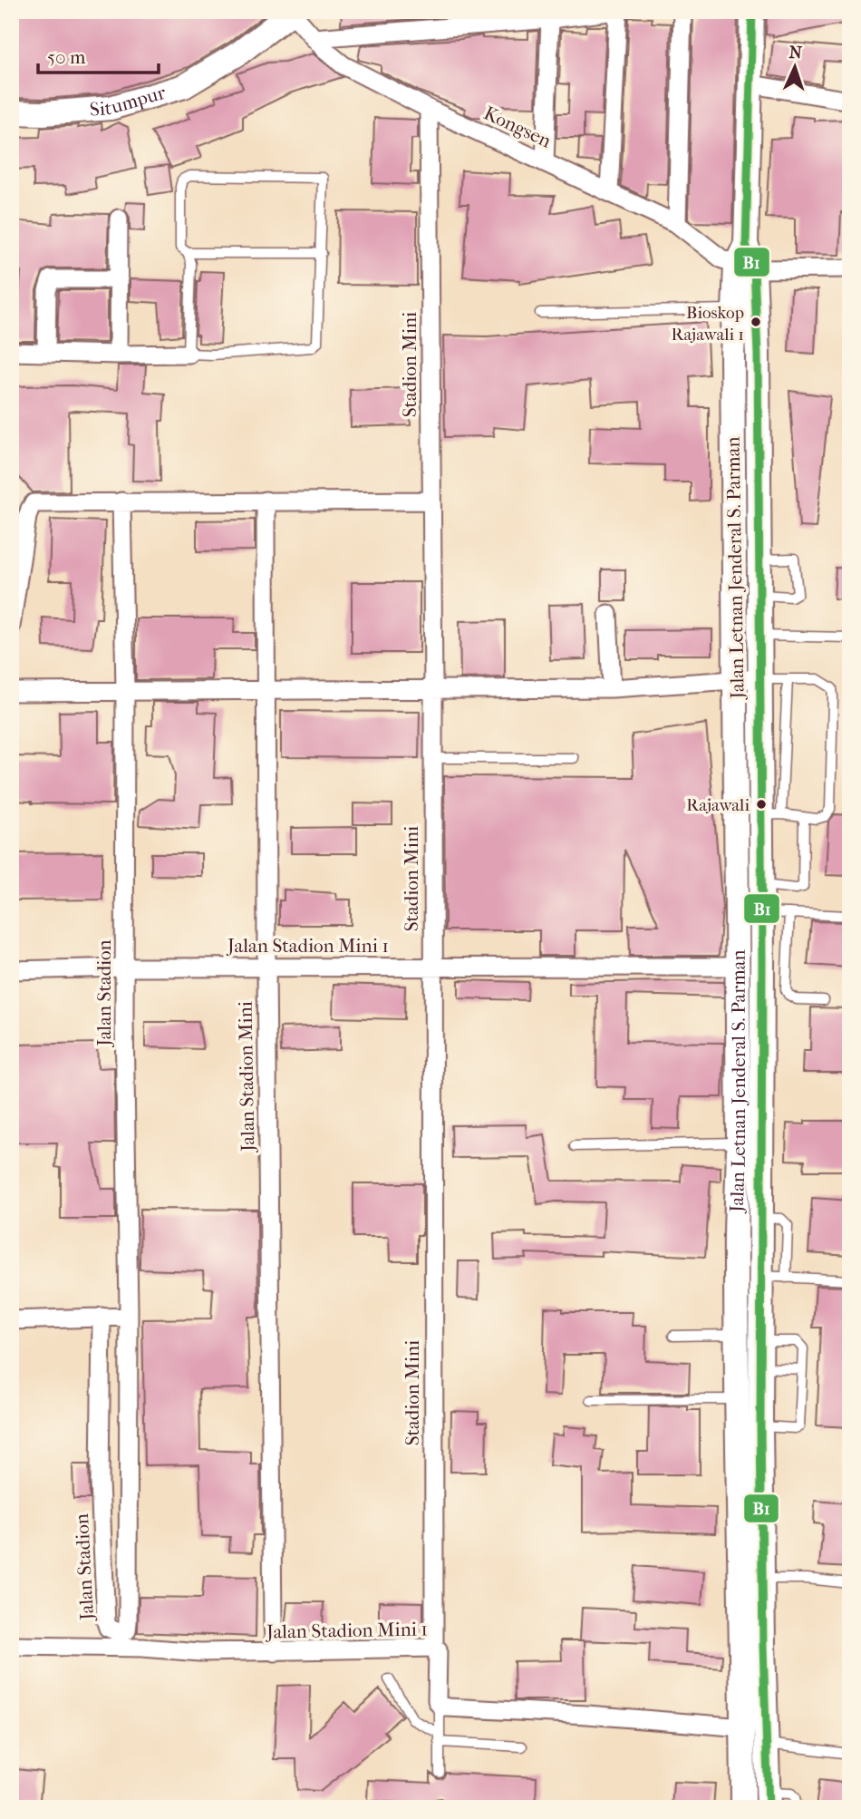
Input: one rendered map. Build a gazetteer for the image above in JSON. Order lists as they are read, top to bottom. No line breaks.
{"streets":{"street":["Situmpur","Kongsen","Stadion Mini","Jalan Letnan Jenderal S. Parman","Jalan Stadion Mini 1","Jalan Stadion","Jalan Stadion Mini"]},"crossings":[["Situmpur","Kongsen"],["Kongsen","Stadion Mini"],["Kongsen","Jalan Letnan Jenderal S. Parman"],["Stadion Mini","Jalan Stadion Mini 1"],["Jalan Letnan Jenderal S. Parman","Jalan Stadion Mini 1"],["Jalan Stadion Mini 1","Jalan Stadion"],["Jalan Stadion Mini 1","Jalan Stadion Mini"]],"places":["Bioskop Rajawali 1","Rajawali"],"lines":["transit line B1"],"scale_bar":"50 m","north":"top"}
